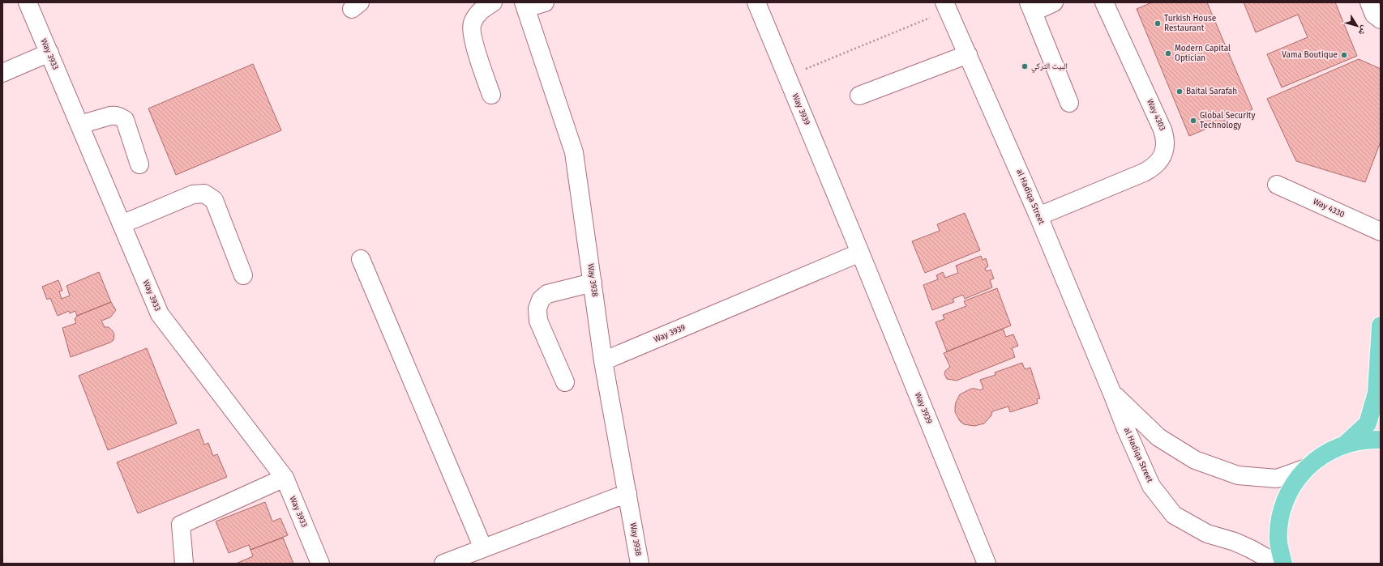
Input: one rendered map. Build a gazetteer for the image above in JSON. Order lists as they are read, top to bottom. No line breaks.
{"streets":{"street":["Way 3933","Way 3939","Way 4303","al Hadiqa Street","Way 4330","Way 3938"]},"crossings":[["Way 3939","Way 3938"],["Way 4303","al Hadiqa Street"]],"places":["Turkish House Restaurant","Modern Capital Optician","Vama Boutique","البيت التركي","Baital Sarafah","Global Security Technology"],"north":"bottom right"}
